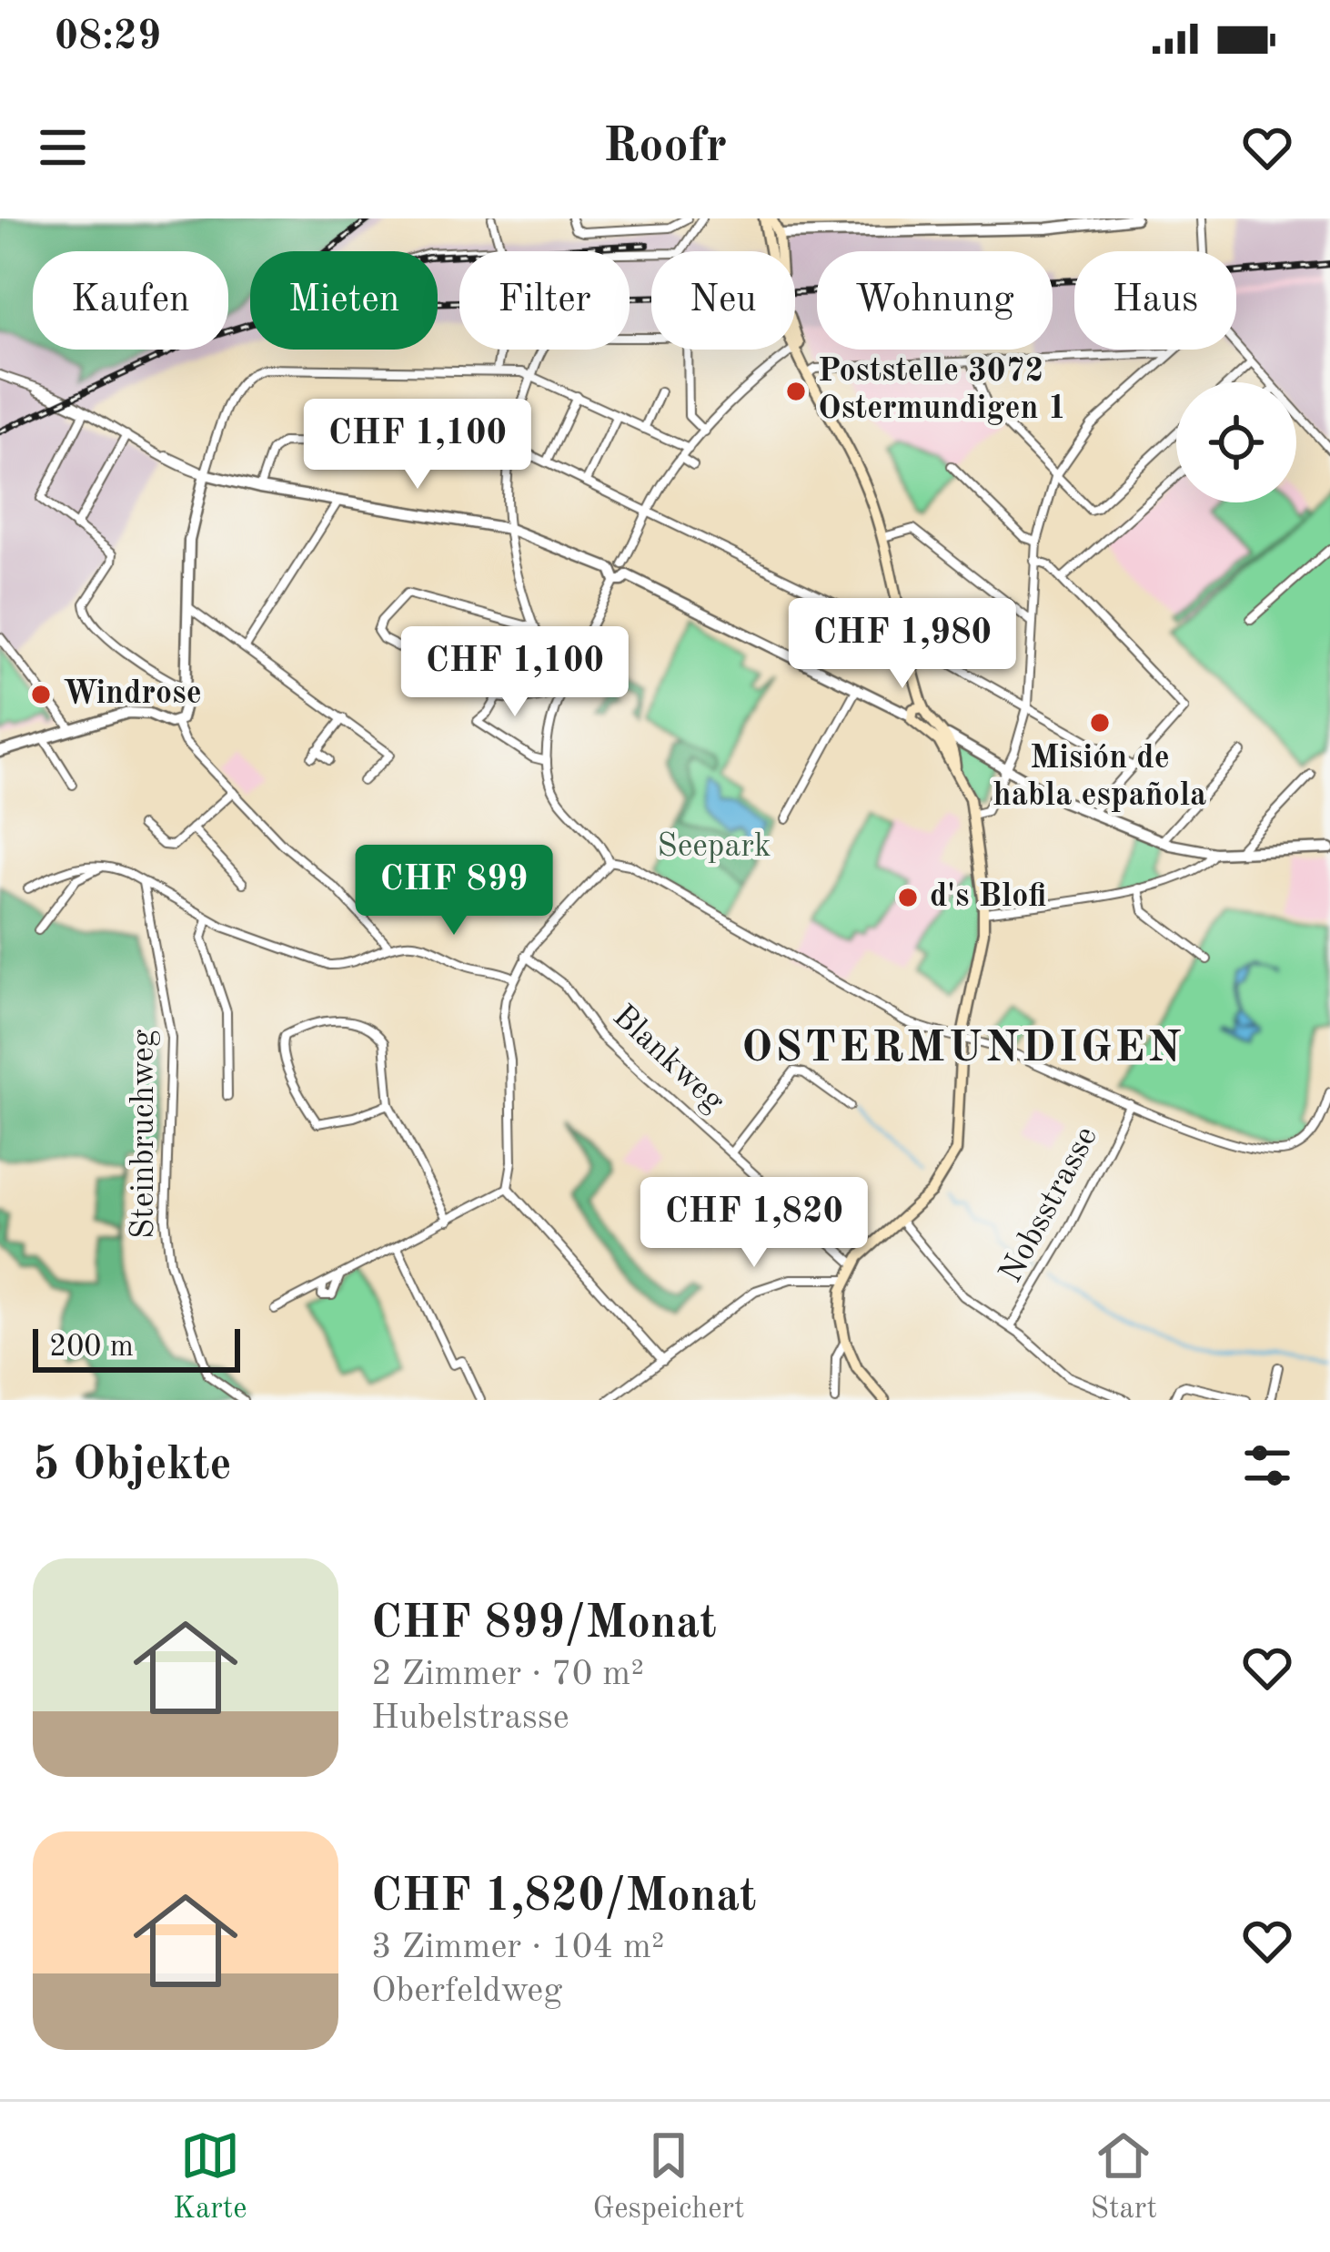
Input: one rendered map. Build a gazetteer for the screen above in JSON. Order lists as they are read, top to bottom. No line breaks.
{"streets":{"street":["Blankweg","Steinbruchweg","Nobsstrasse"]},"districts":["OSTERMUNDIGEN"],"parks":["Seepark"],"places":["Poststelle 3072 Ostermundigen 1","Windrose","Misión de habla española","d's Blofi"],"scale_bar":"200 m","page":{"status":"08:29","header":"Roofr","chip":["Kaufen","Mieten","Filter","Neu","Wohnung","Haus"],"price":["CHF 1,100","CHF 1,980","CHF 1,100","CHF 899","CHF 1,820"],"scale":"200 m","heading":"5 Objekte","list":[{"name":"CHF 899/Monat","note":"2 Zimmer · 70 m² · Hubelstrasse"},{"name":"CHF 1,820/Monat","note":"3 Zimmer · 104 m² · Oberfeldweg"}],"tabs":["Karte","Gespeichert","Start"]}}
